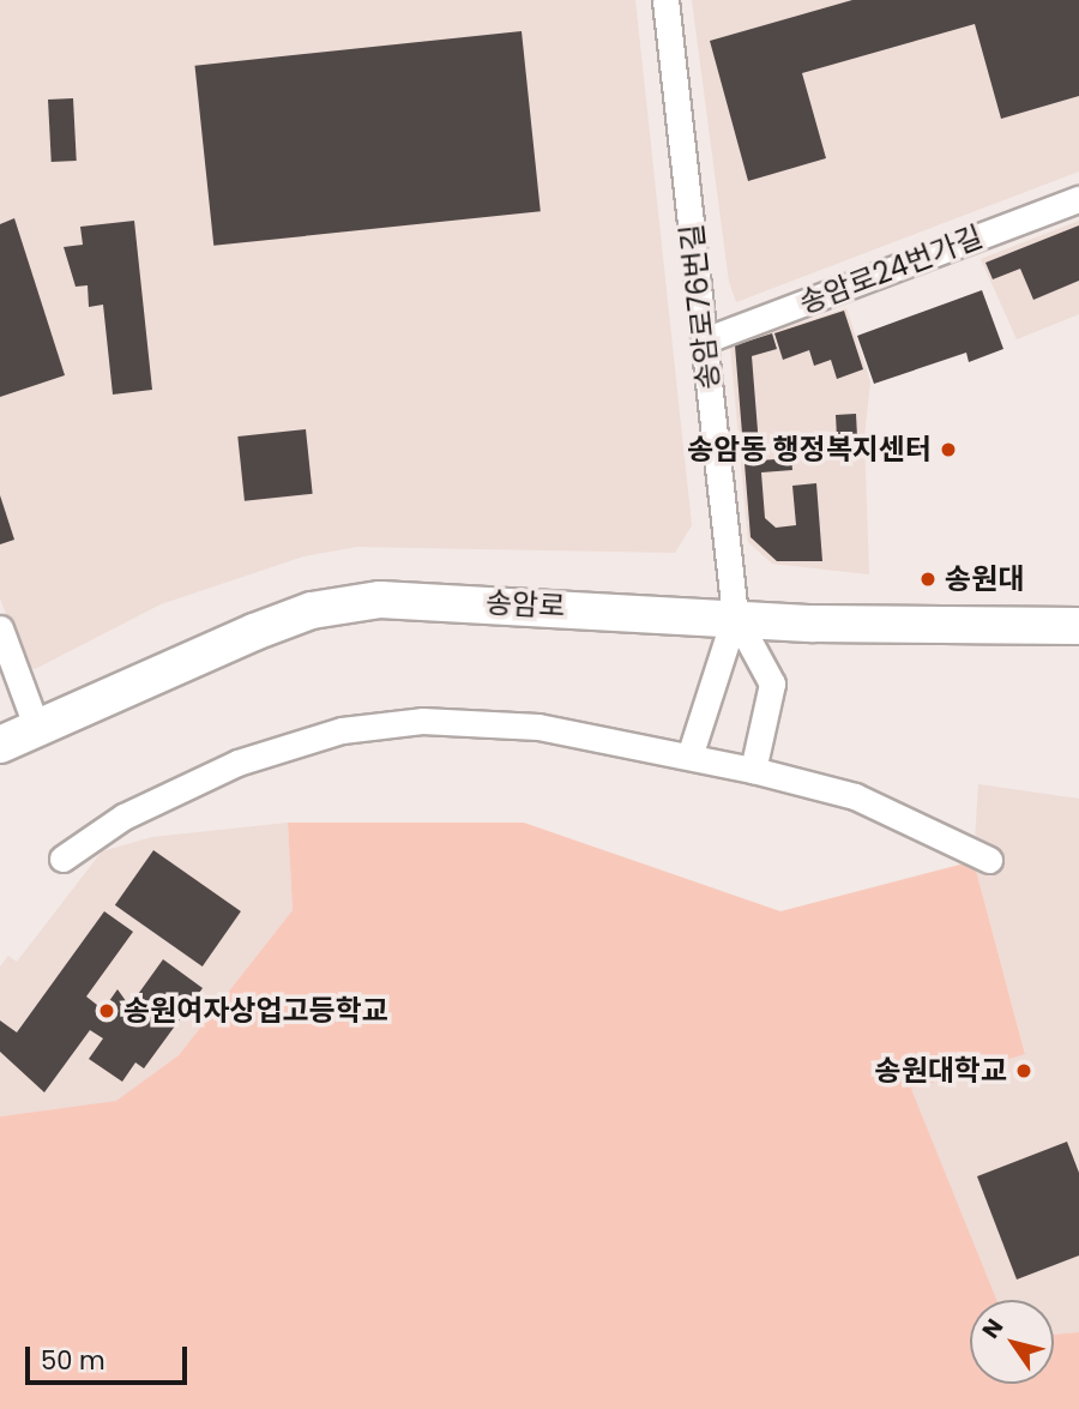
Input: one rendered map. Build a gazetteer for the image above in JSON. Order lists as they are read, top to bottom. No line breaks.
{"streets":{"main road":["송암로"],"street":["송암로24번가길","송암로76번길"]},"crossings":[["송암로24번가길","송암로76번길"],["송암로76번길","송암로"]],"places":["송암동 행정복지센터","송원대","송원여자상업고등학교","송원대학교"],"scale_bar":"50 m","north":"top left"}
